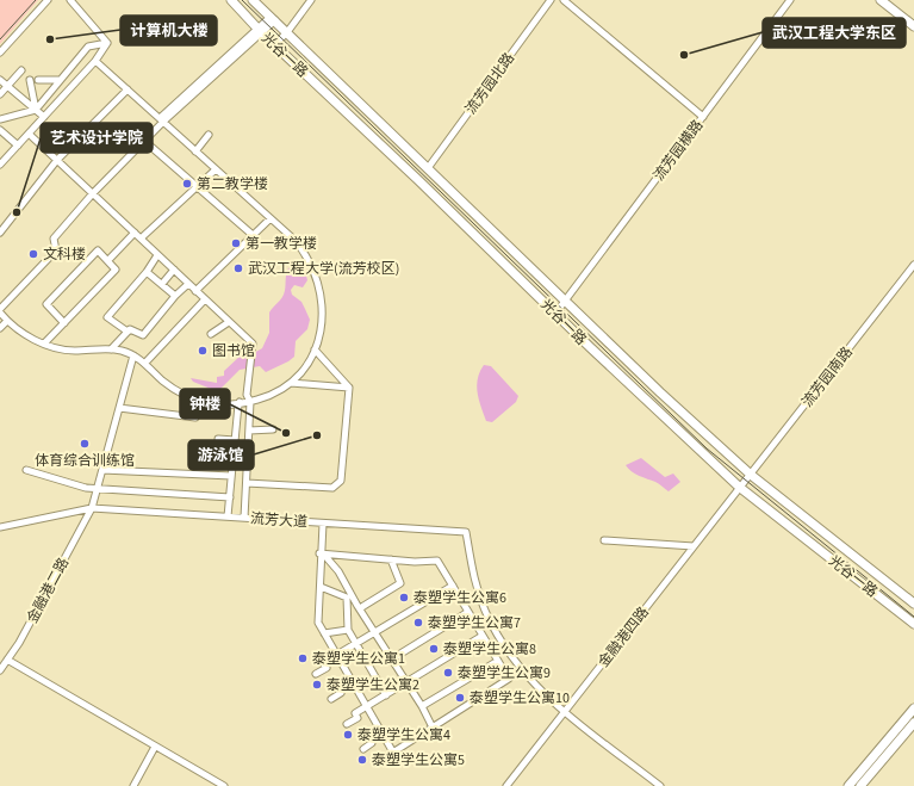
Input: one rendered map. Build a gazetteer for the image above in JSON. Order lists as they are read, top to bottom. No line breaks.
{"streets":{"main road":["光谷一路"],"street":["流芳园北路","流芳园横路","流芳园南路","流芳大道","金融港二路","金融港四路"]},"crossings":[["光谷一路","流芳园北路"],["光谷一路","流芳园横路"],["光谷一路","流芳园南路"],["光谷一路","金融港四路"],["流芳园南路","金融港四路"],["流芳大道","金融港二路"],["流芳大道","金融港四路"]],"places":["计算机大楼","武汉工程大学东区","第二教学楼","艺术设计学院","第一教学楼","文科楼","武汉工程大学(流芳校区)","图书馆","钟楼","游泳馆","体育综合训练馆","泰塑学生公寓6","泰塑学生公寓7","泰塑学生公寓8","泰塑学生公寓1","泰塑学生公寓9","泰塑学生公寓2","泰塑学生公寓10","泰塑学生公寓4","泰塑学生公寓5"]}
